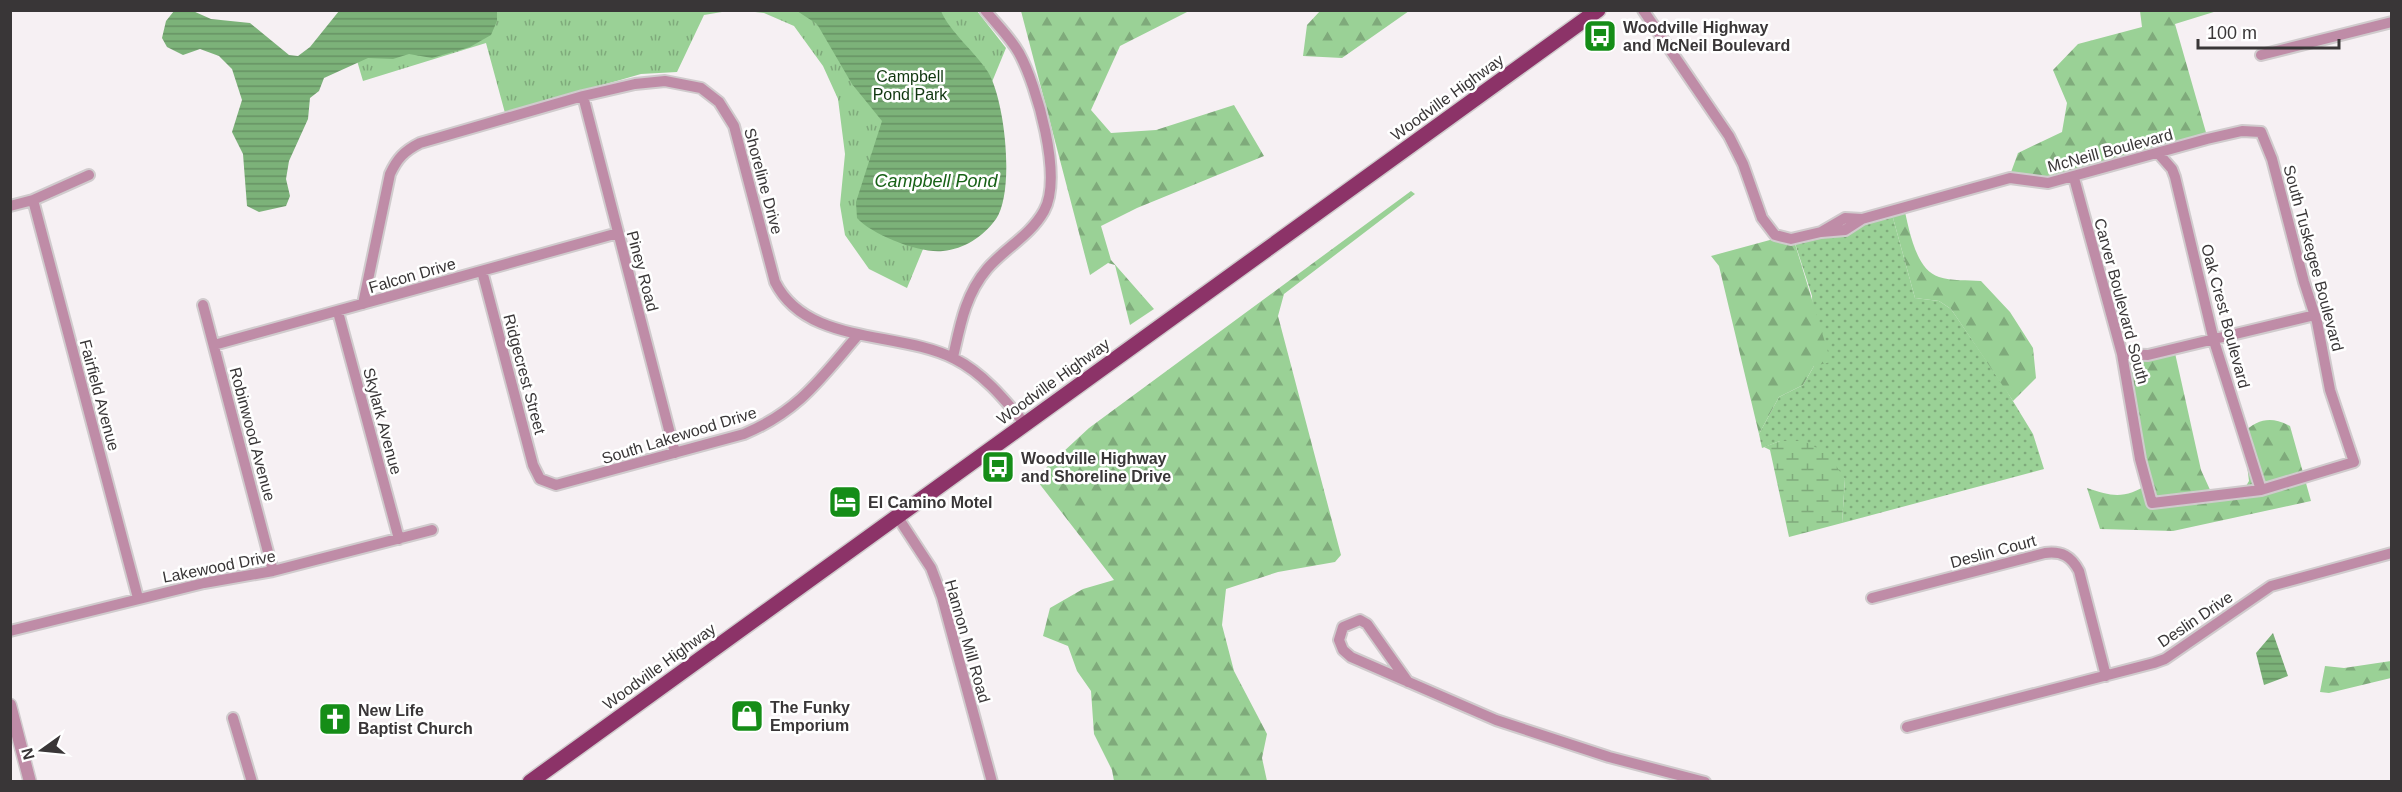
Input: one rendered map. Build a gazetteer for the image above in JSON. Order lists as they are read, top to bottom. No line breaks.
{"streets":{"main road":["Woodville Highway"],"street":["McNeill Boulevard","Shoreline Drive","South Tuskegee Boulevard","Piney Road","Falcon Drive","Carver Boulevard South","Oak Crest Boulevard","Ridgecrest Street","Fairfield Avenue","Skylark Avenue","Robinwood Avenue","South Lakewood Drive","Deslin Court","Lakewood Drive","Deslin Drive","Hannon Mill Road"]},"crossings":[["Woodville Highway","Shoreline Drive"],["Woodville Highway","Hannon Mill Road"],["McNeill Boulevard","South Tuskegee Boulevard"],["McNeill Boulevard","Carver Boulevard South"],["McNeill Boulevard","Oak Crest Boulevard"],["Shoreline Drive","Piney Road"],["Shoreline Drive","Falcon Drive"],["Shoreline Drive","South Lakewood Drive"],["South Tuskegee Boulevard","Carver Boulevard South"],["South Tuskegee Boulevard","Oak Crest Boulevard"],["Piney Road","Falcon Drive"],["Piney Road","South Lakewood Drive"],["Falcon Drive","Ridgecrest Street"],["Falcon Drive","Skylark Avenue"],["Falcon Drive","Robinwood Avenue"],["Carver Boulevard South","Oak Crest Boulevard"],["Ridgecrest Street","South Lakewood Drive"],["Fairfield Avenue","Lakewood Drive"],["Skylark Avenue","Lakewood Drive"],["Robinwood Avenue","Lakewood Drive"],["Deslin Court","Deslin Drive"]],"water":["Campbell Pond"],"parks":["Campbell Pond Park"],"places":{"bus stop":["Woodville Highway and McNeil Boulevard","Woodville Highway and Shoreline Drive"],"hotel":["El Camino Motel"],"shop":["The Funky Emporium"],"church":["New Life Baptist Church"]},"scale_bar":"100 m","north":"left"}
